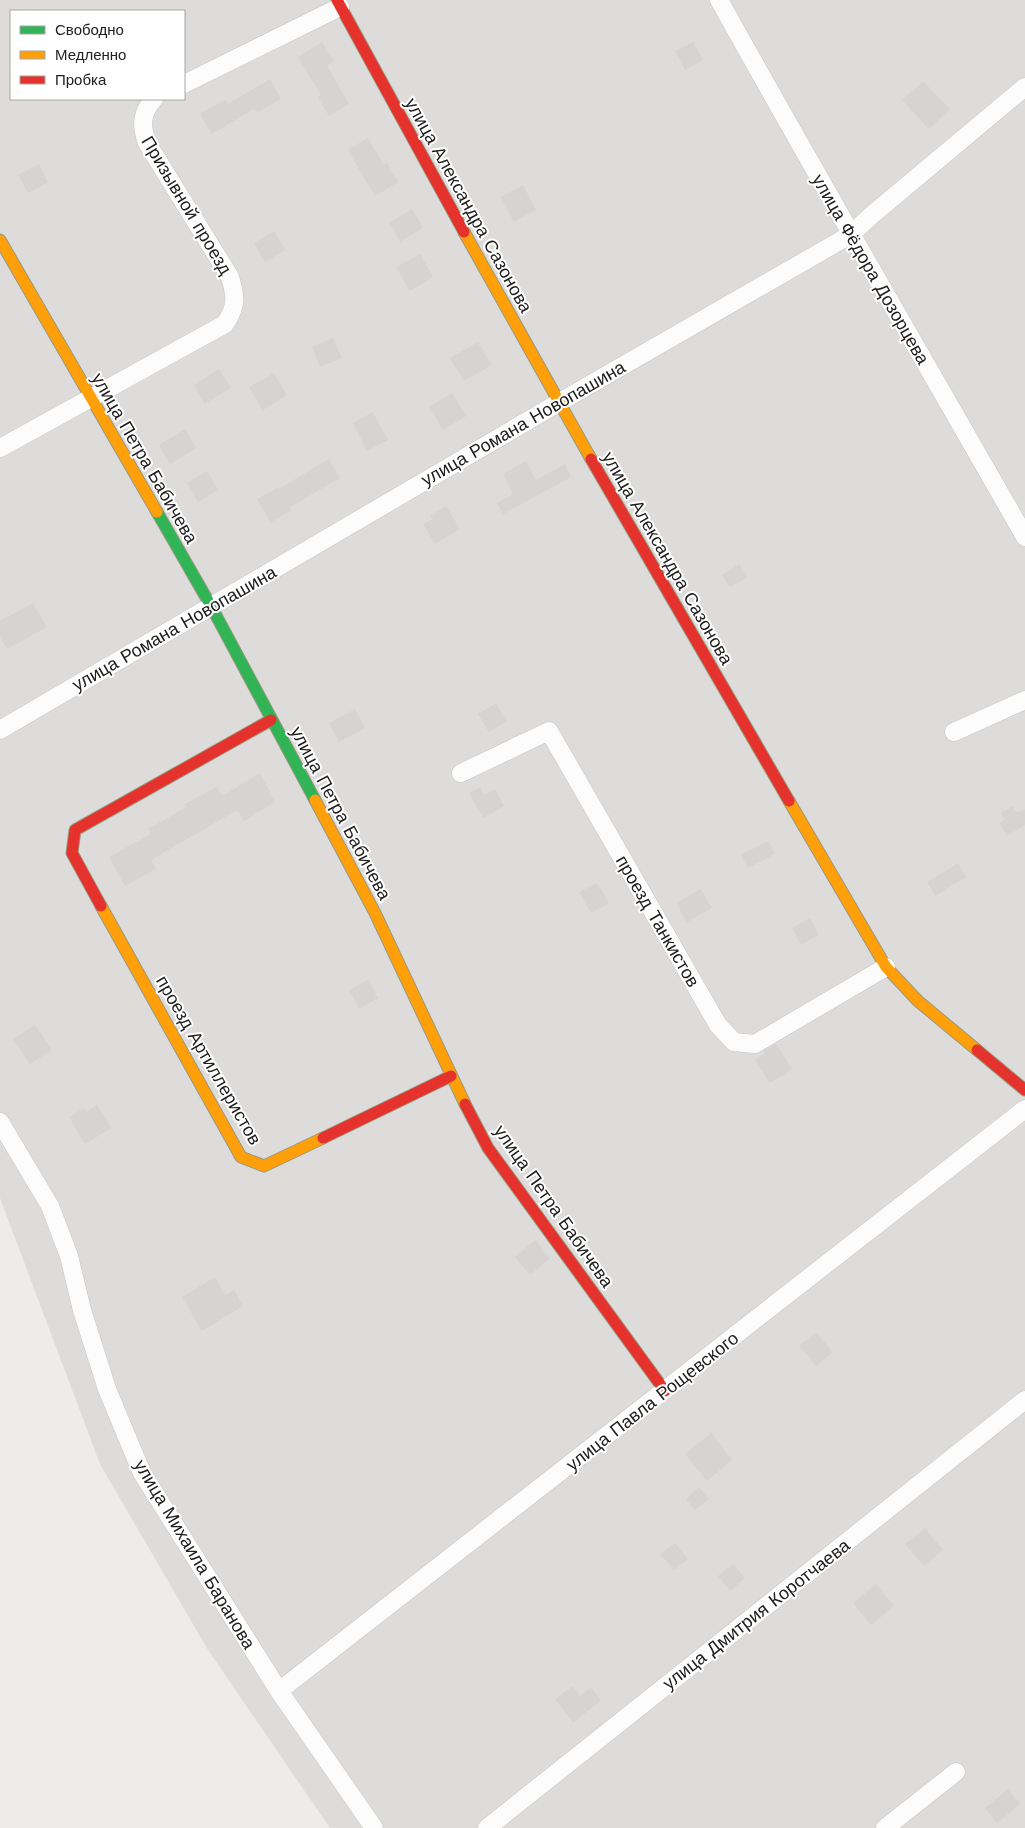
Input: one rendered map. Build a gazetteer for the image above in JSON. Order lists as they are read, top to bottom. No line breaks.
{"streets":{"street":["Призывной проезд","улица Александра Сазонова","улица Фёдора Дозорцева","улица Романа Новопашина","улица Петра Бабичева","проезд Танкистов","проезд Артиллеристов","улица Павла Рощевского","улица Михаила Баранова","улица Дмитрия Коротчаева"]},"crossings":[["Призывной проезд","улица Петра Бабичева"],["улица Александра Сазонова","улица Романа Новопашина"],["улица Александра Сазонова","проезд Танкистов"],["улица Фёдора Дозорцева","улица Романа Новопашина"],["улица Романа Новопашина","улица Петра Бабичева"],["улица Петра Бабичева","проезд Артиллеристов"],["улица Петра Бабичева","улица Павла Рощевского"],["улица Павла Рощевского","улица Михаила Баранова"]],"legend":["Свободно","Медленно","Пробка"]}
